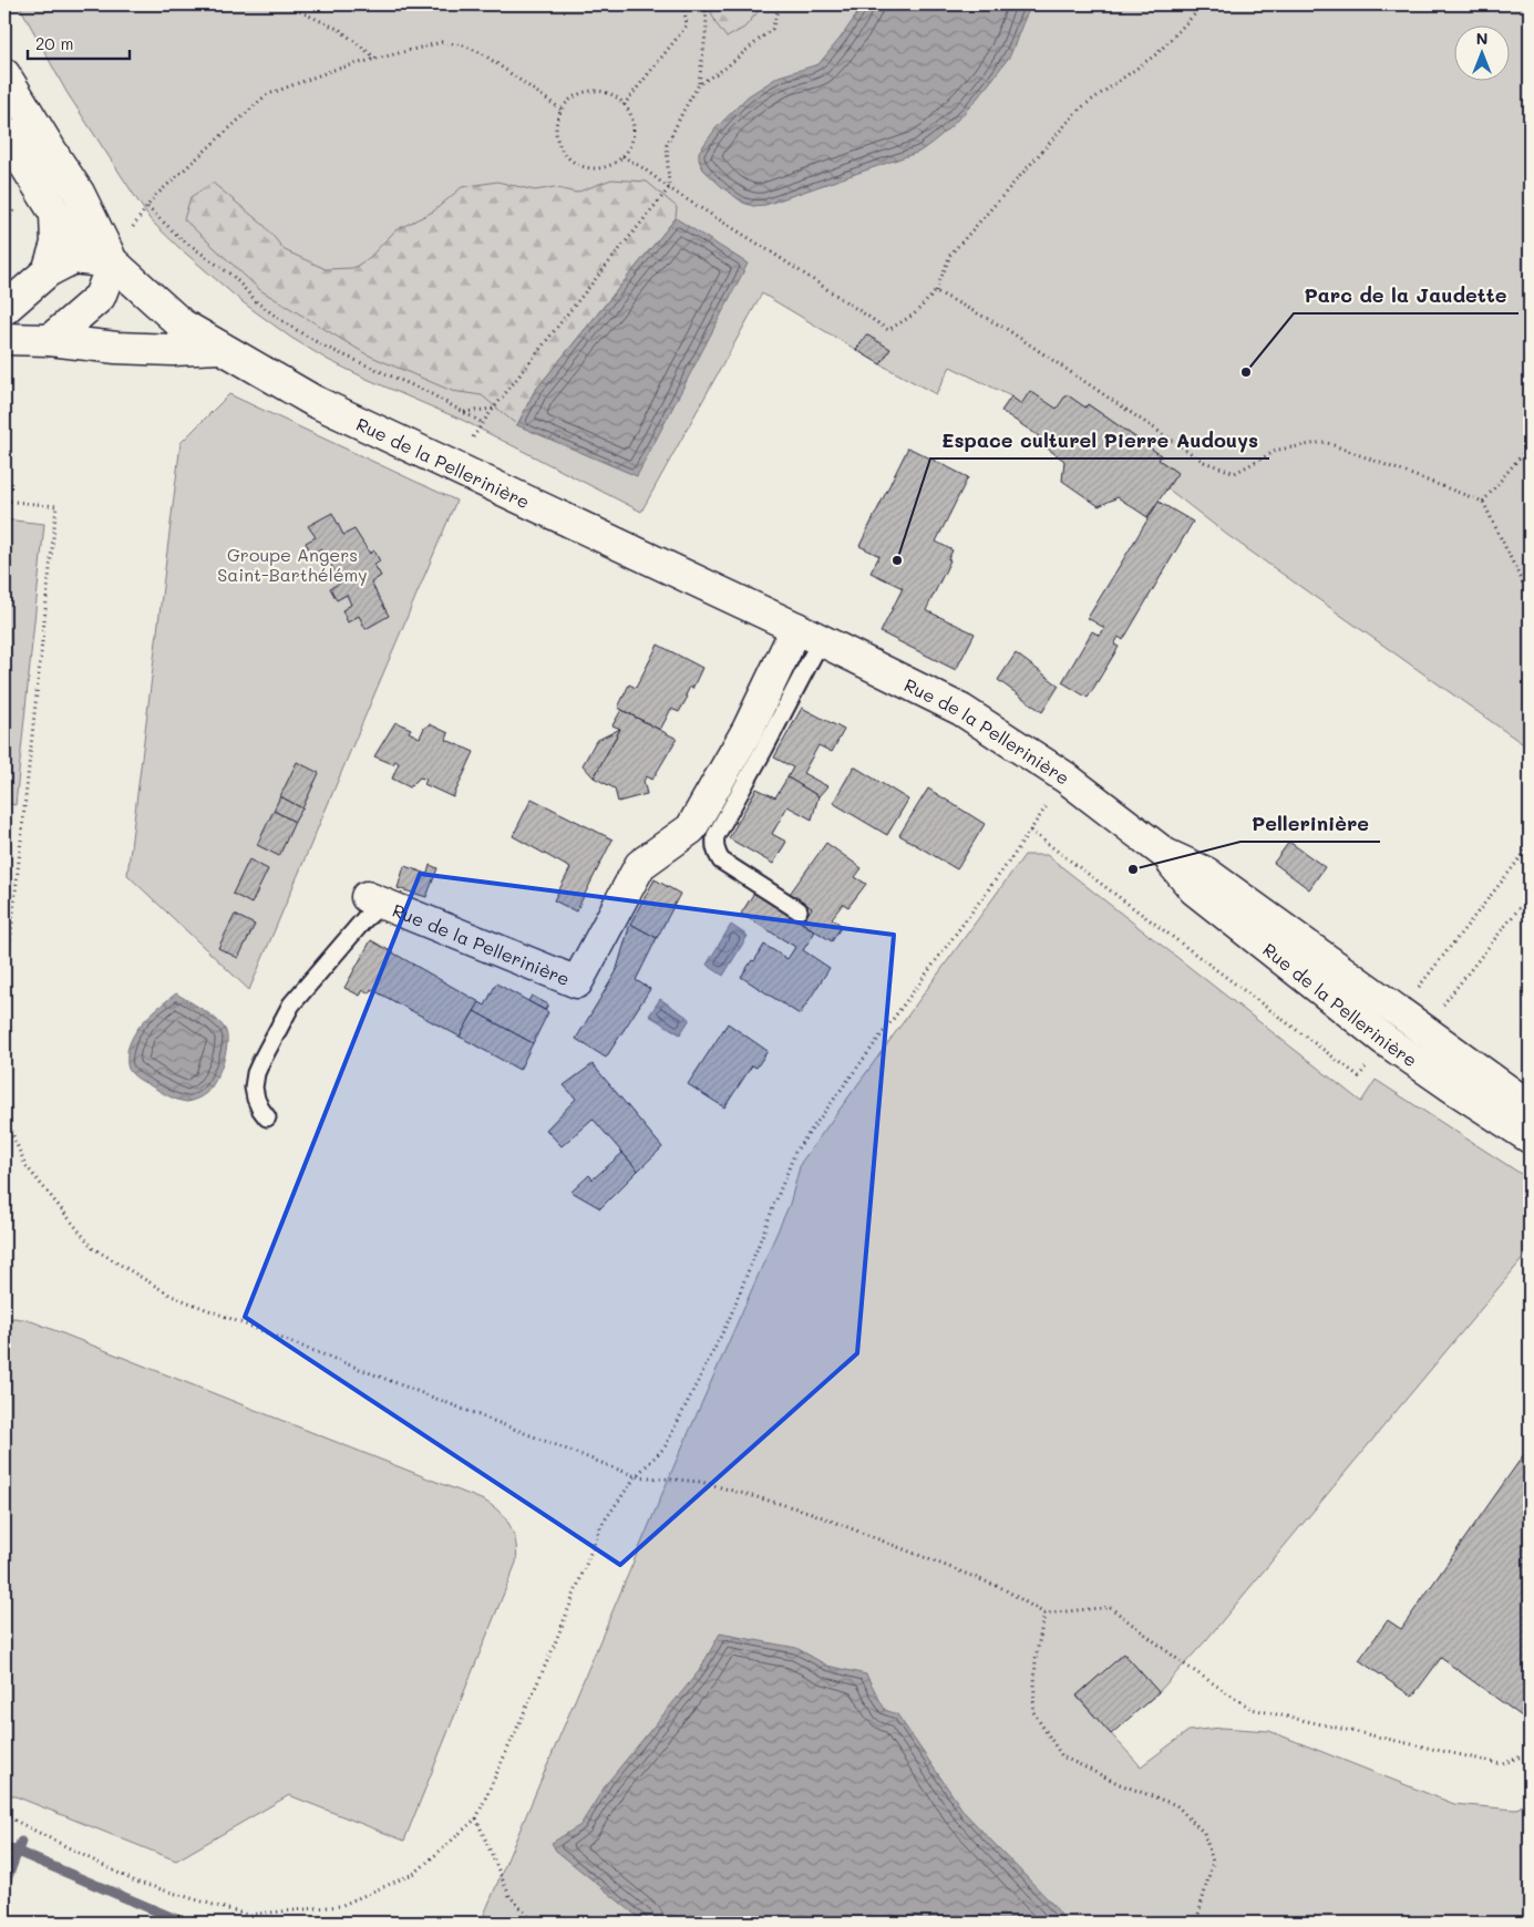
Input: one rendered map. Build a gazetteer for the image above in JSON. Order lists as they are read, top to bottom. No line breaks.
{"streets":{"street":["Rue de la Pellerinière"]},"parks":["Groupe Angers Saint-Barthélémy"],"places":["Parc de la Jaudette","Espace culturel Pierre Audouys","Pellerinière"],"scale_bar":"20 m","north":"top"}
